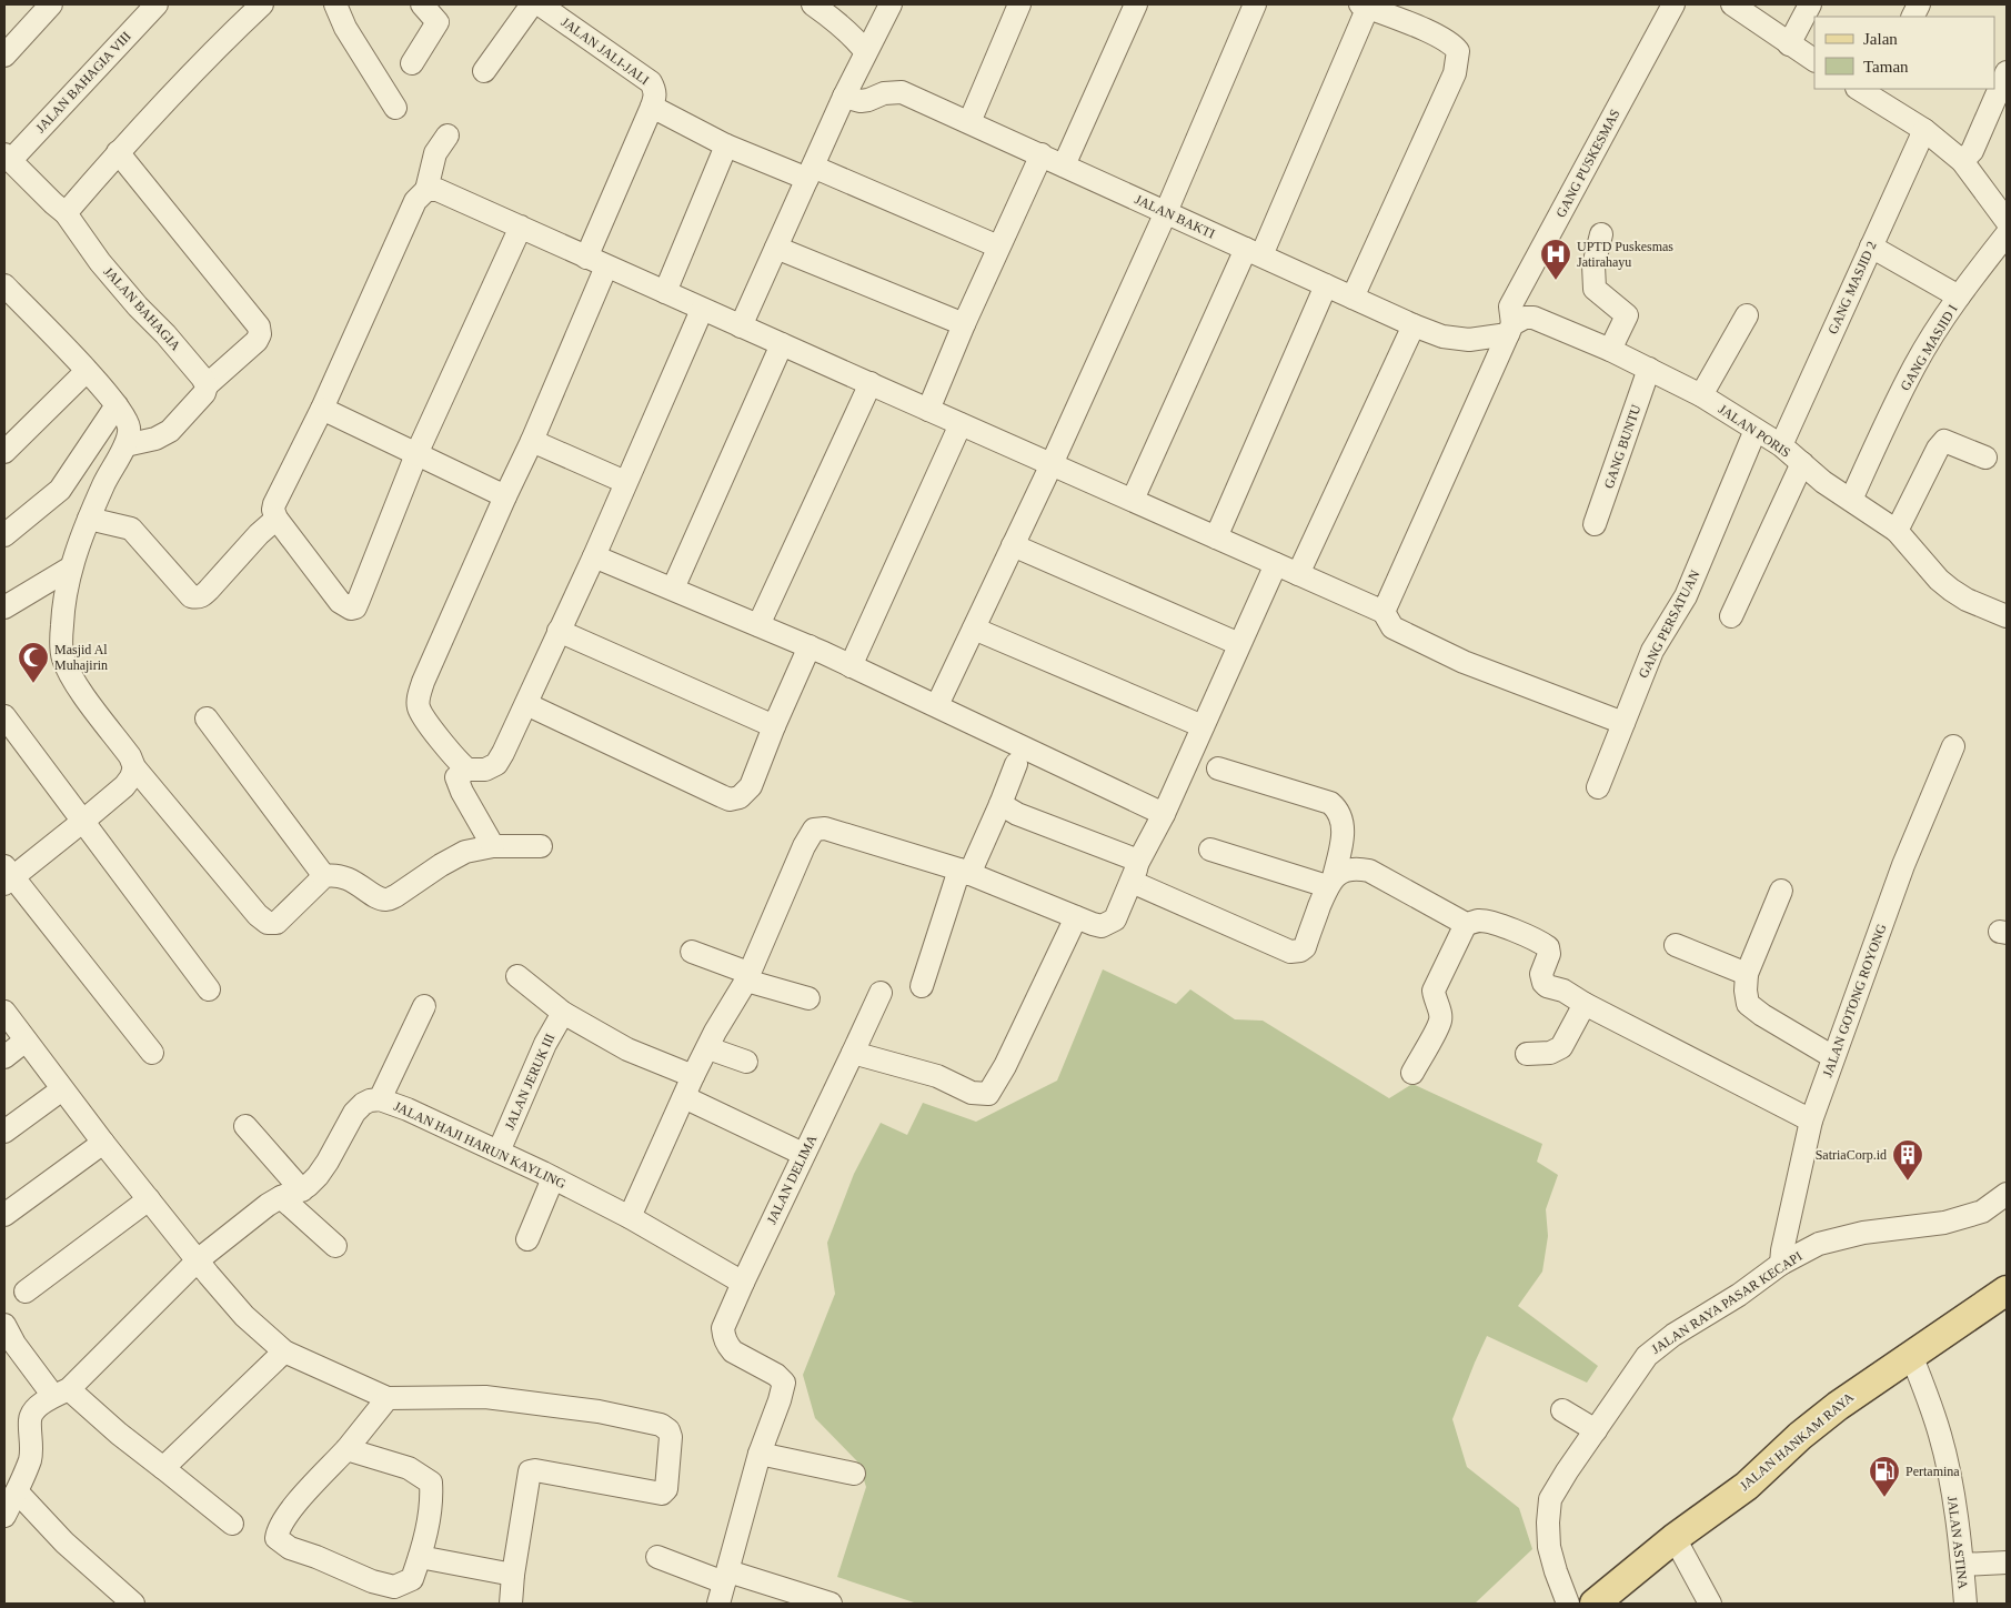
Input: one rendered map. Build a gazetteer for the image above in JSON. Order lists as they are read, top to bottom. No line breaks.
{"streets":{"main road":["JALAN HANKAM RAYA"],"street":["JALAN JALI-JALI","JALAN BAHAGIA VIII","GANG PUSKESMAS","JALAN BAKTI","GANG MASJID 2","JALAN BAHAGIA","GANG MASJID I","JALAN PORIS","GANG BUNTU","GANG PERSATUAN","JALAN GOTONG ROYONG","JALAN JERUK III","JALAN HAJI HARUN KAYLING","JALAN DELIMA","JALAN RAYA PASAR KECAPI","JALAN ASTINA"]},"crossings":[["JALAN BAHAGIA VIII","JALAN BAHAGIA"],["GANG PUSKESMAS","JALAN BAKTI"],["GANG PUSKESMAS","JALAN PORIS"],["JALAN BAKTI","JALAN PORIS"],["GANG MASJID 2","JALAN PORIS"],["GANG MASJID I","JALAN PORIS"],["JALAN PORIS","GANG BUNTU"],["JALAN PORIS","GANG PERSATUAN"],["JALAN GOTONG ROYONG","JALAN RAYA PASAR KECAPI"],["JALAN JERUK III","JALAN HAJI HARUN KAYLING"],["JALAN HAJI HARUN KAYLING","JALAN DELIMA"],["JALAN RAYA PASAR KECAPI","JALAN HANKAM RAYA"],["JALAN HANKAM RAYA","JALAN ASTINA"]],"places":{"hospital":["UPTD Puskesmas Jatirahayu"],"mosque":["Masjid Al Muhajirin"],"building":["SatriaCorp.id"],"fuel station":["Pertamina"]},"legend":["Jalan","Taman"]}
